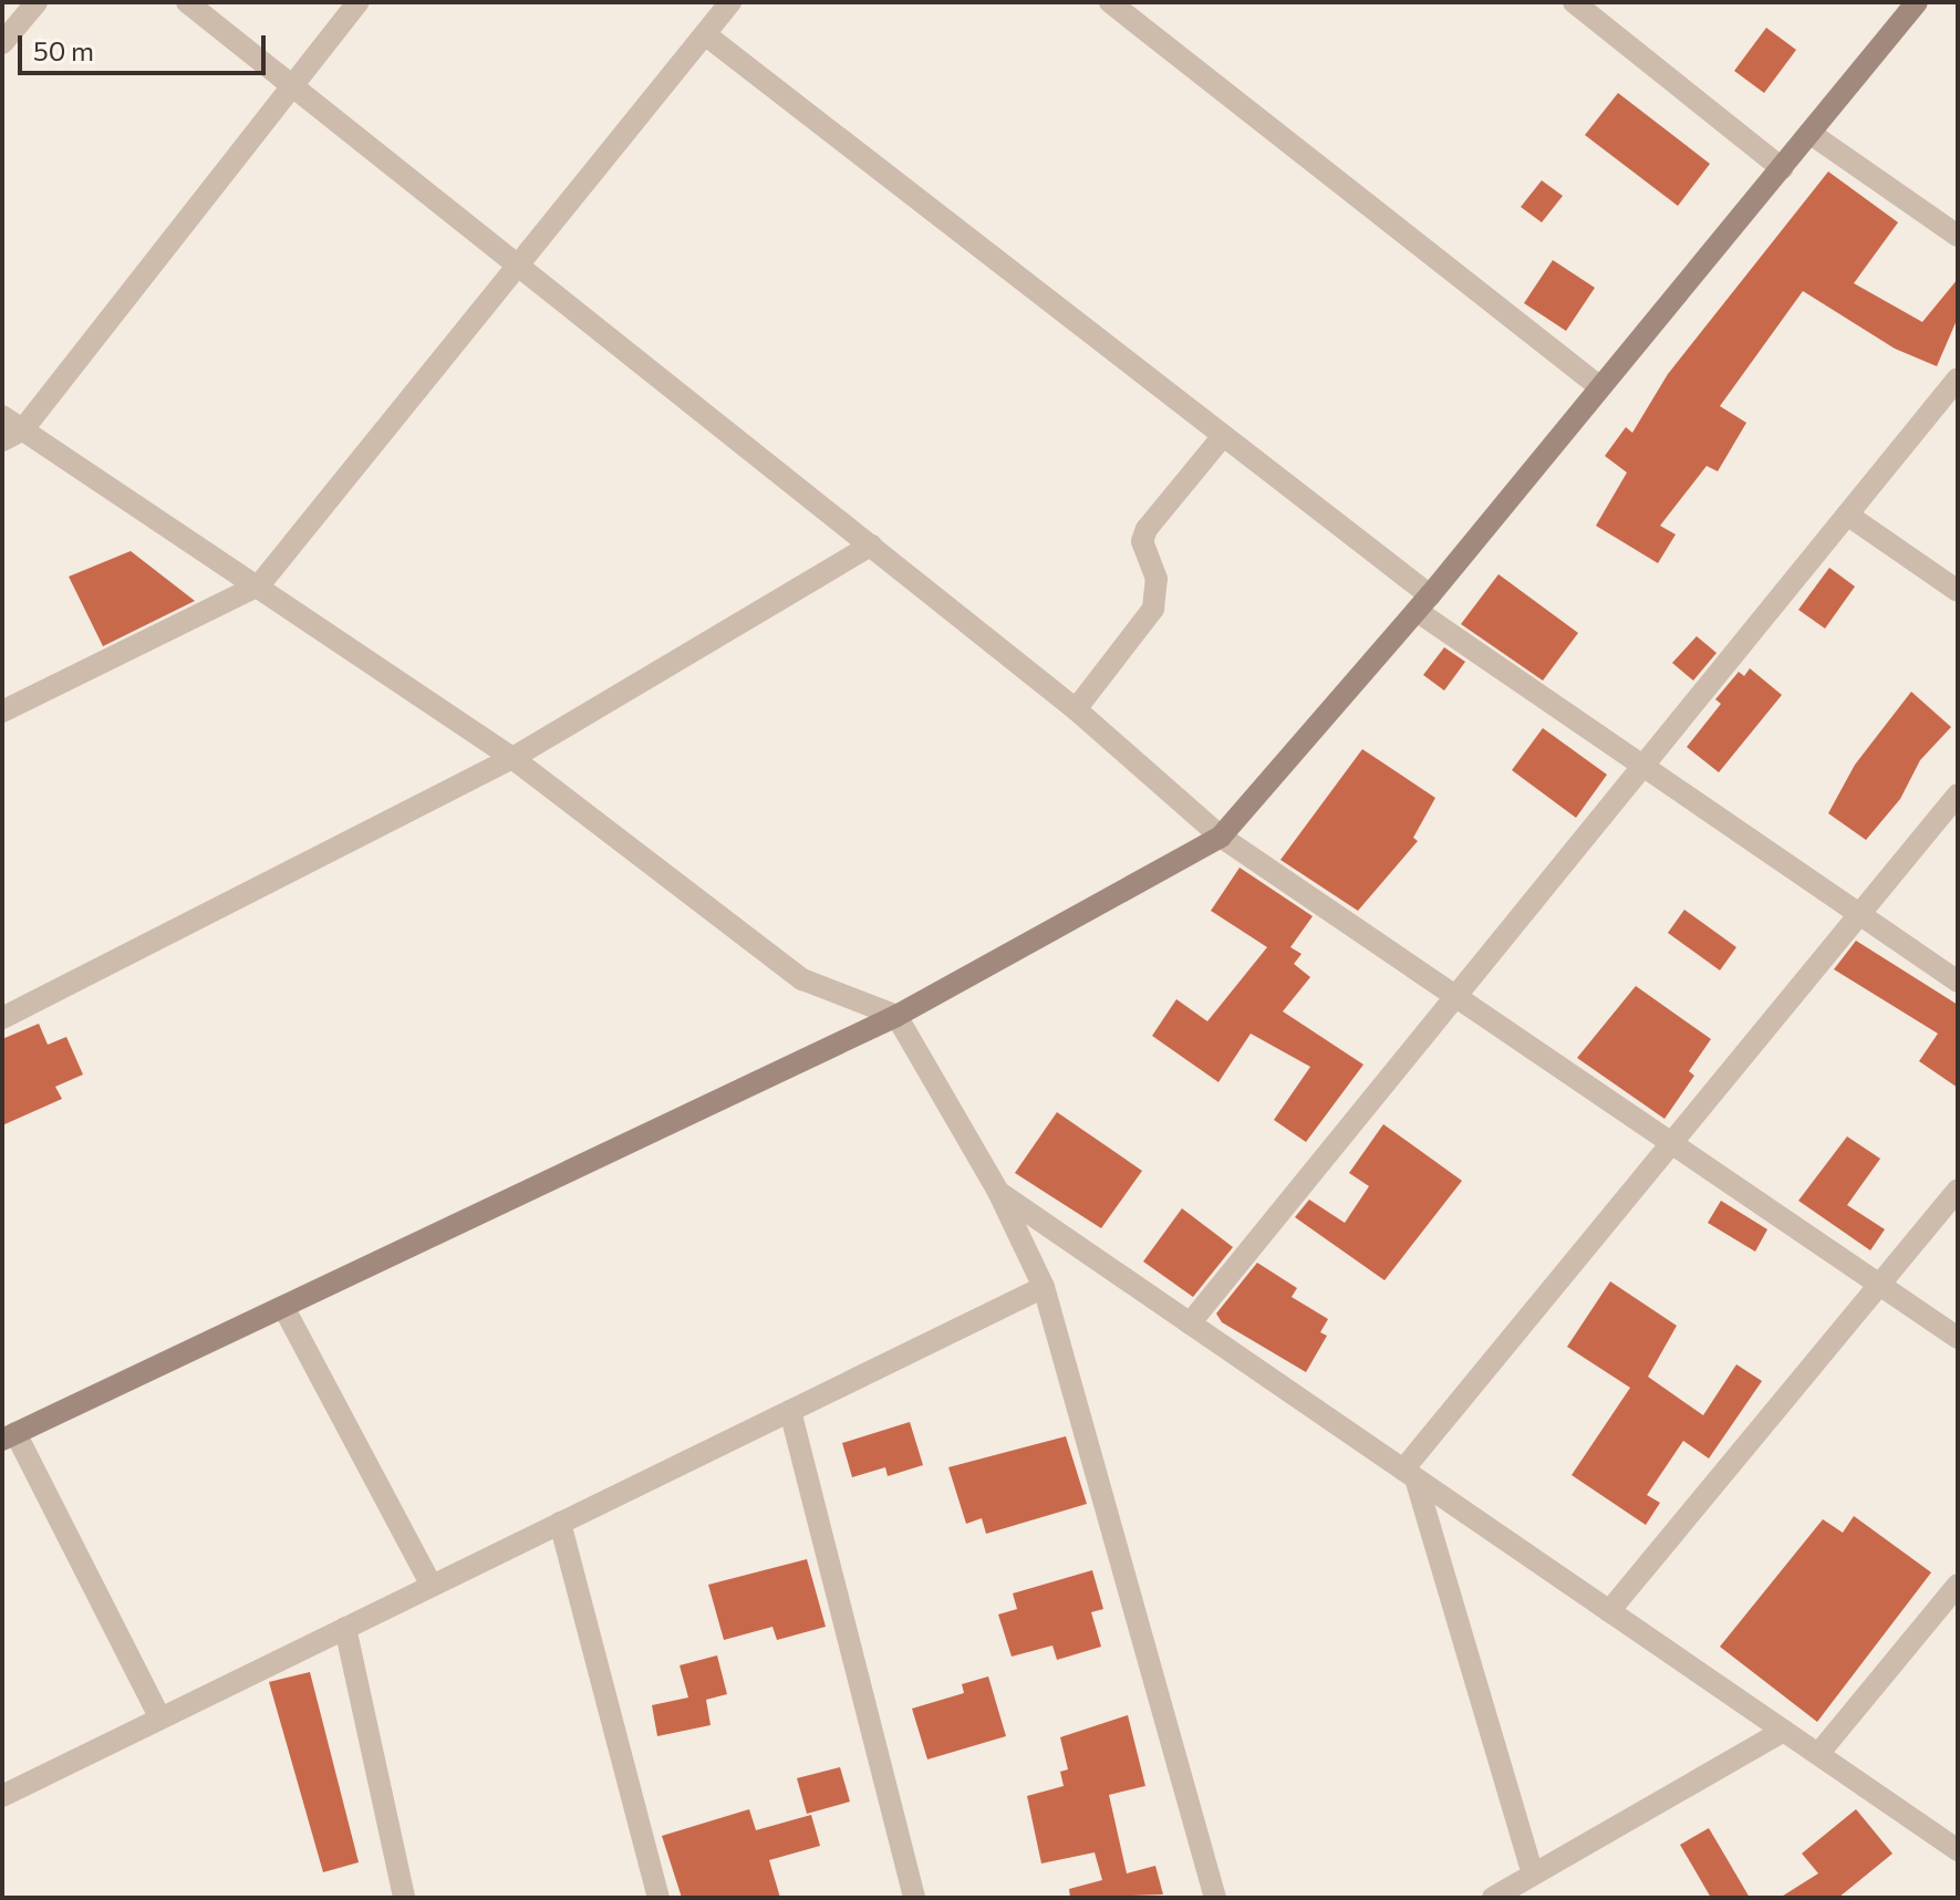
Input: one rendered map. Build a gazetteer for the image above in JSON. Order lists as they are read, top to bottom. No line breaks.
{"scale_bar":"50 m"}
